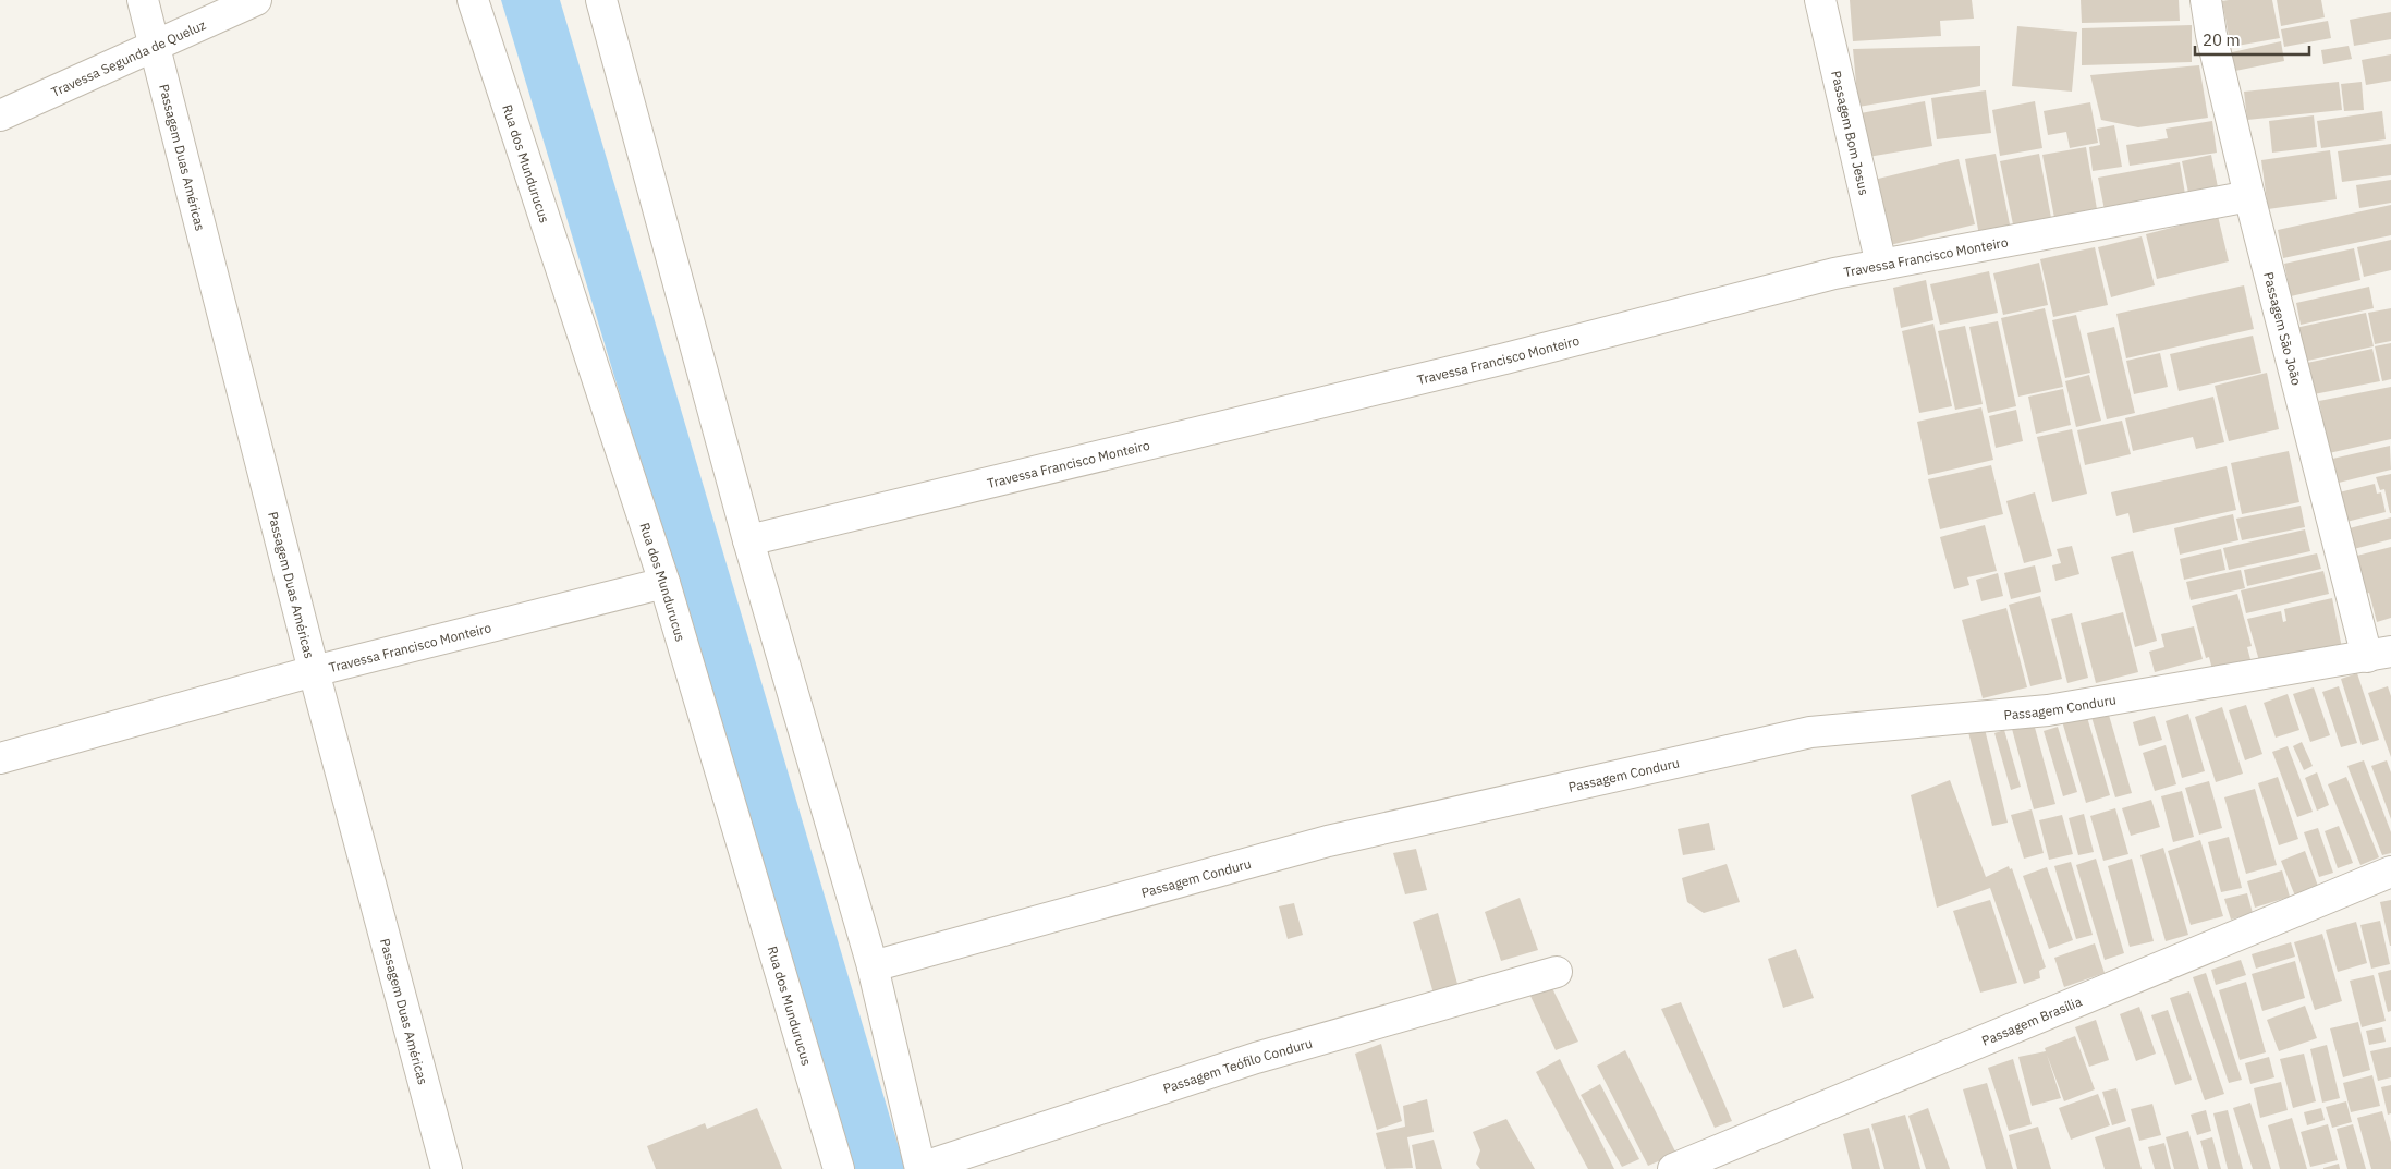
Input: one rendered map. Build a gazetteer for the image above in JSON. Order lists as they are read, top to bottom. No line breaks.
{"streets":{"street":["Travessa Segunda de Queluz","Passagem Bom Jesus","Passagem Duas Américas","Rua dos Mundurucus","Travessa Francisco Monteiro","Passagem São João","Passagem Conduru","Passagem Brasília","Passagem Teófilo Conduru"]},"crossings":[["Travessa Segunda de Queluz","Passagem Duas Américas"],["Passagem Bom Jesus","Travessa Francisco Monteiro"],["Passagem Duas Américas","Travessa Francisco Monteiro"],["Rua dos Mundurucus","Travessa Francisco Monteiro"],["Travessa Francisco Monteiro","Passagem São João"],["Passagem São João","Passagem Conduru"]],"scale_bar":"20 m"}
